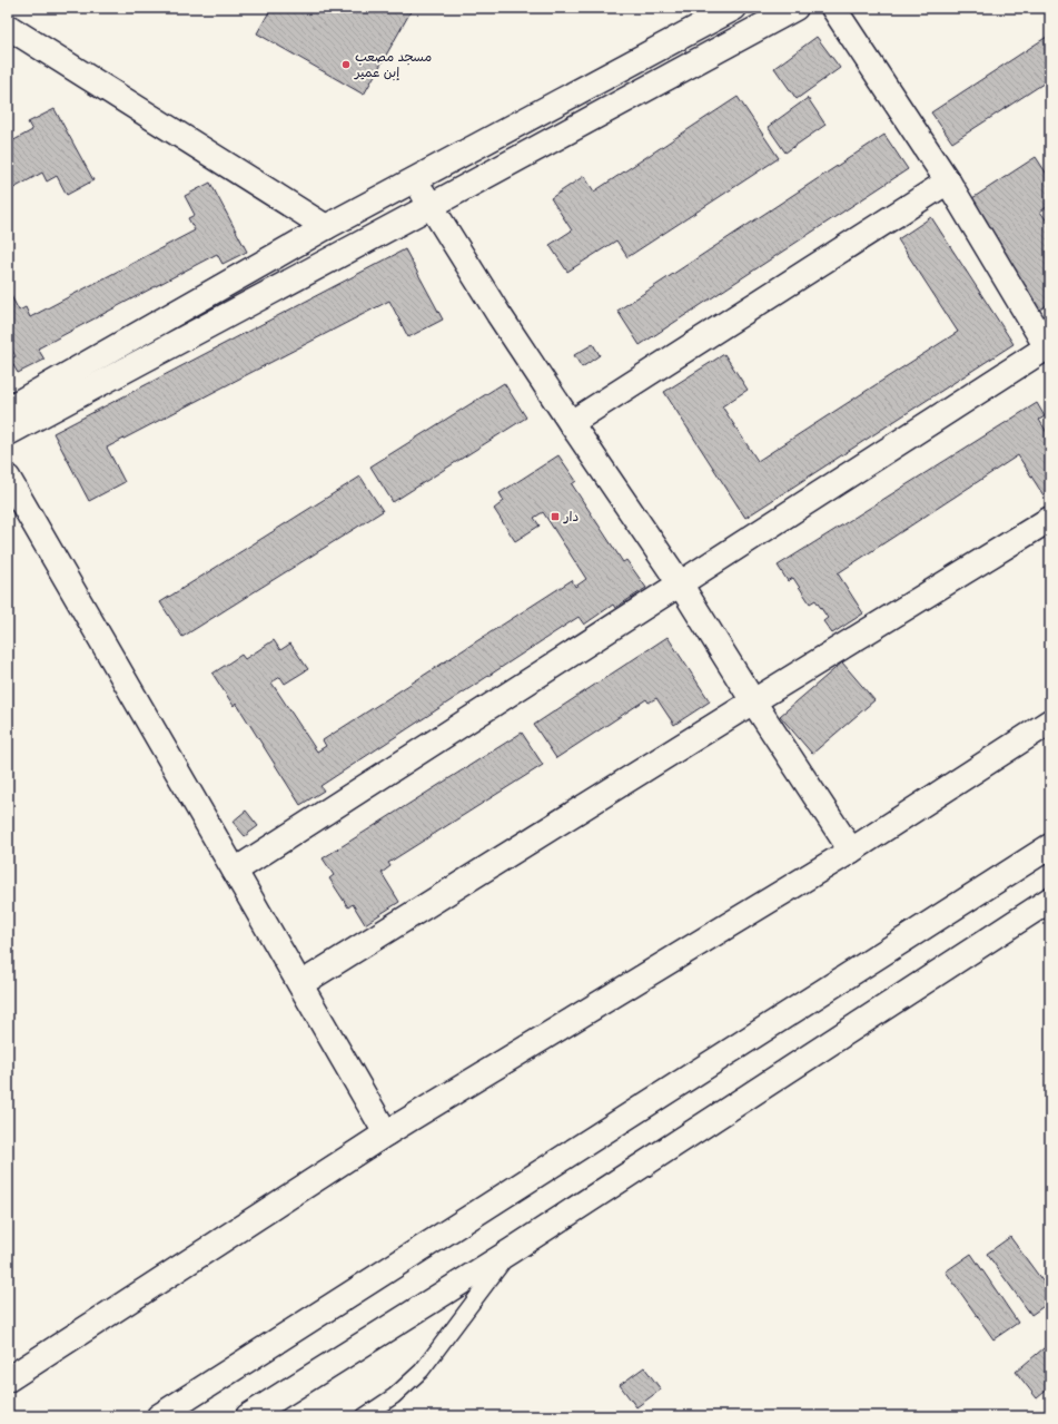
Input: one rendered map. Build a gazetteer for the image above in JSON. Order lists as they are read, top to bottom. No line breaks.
{"places":{"other":["مسجد مصعب إبن عمير"],"transit":["دار"]}}
